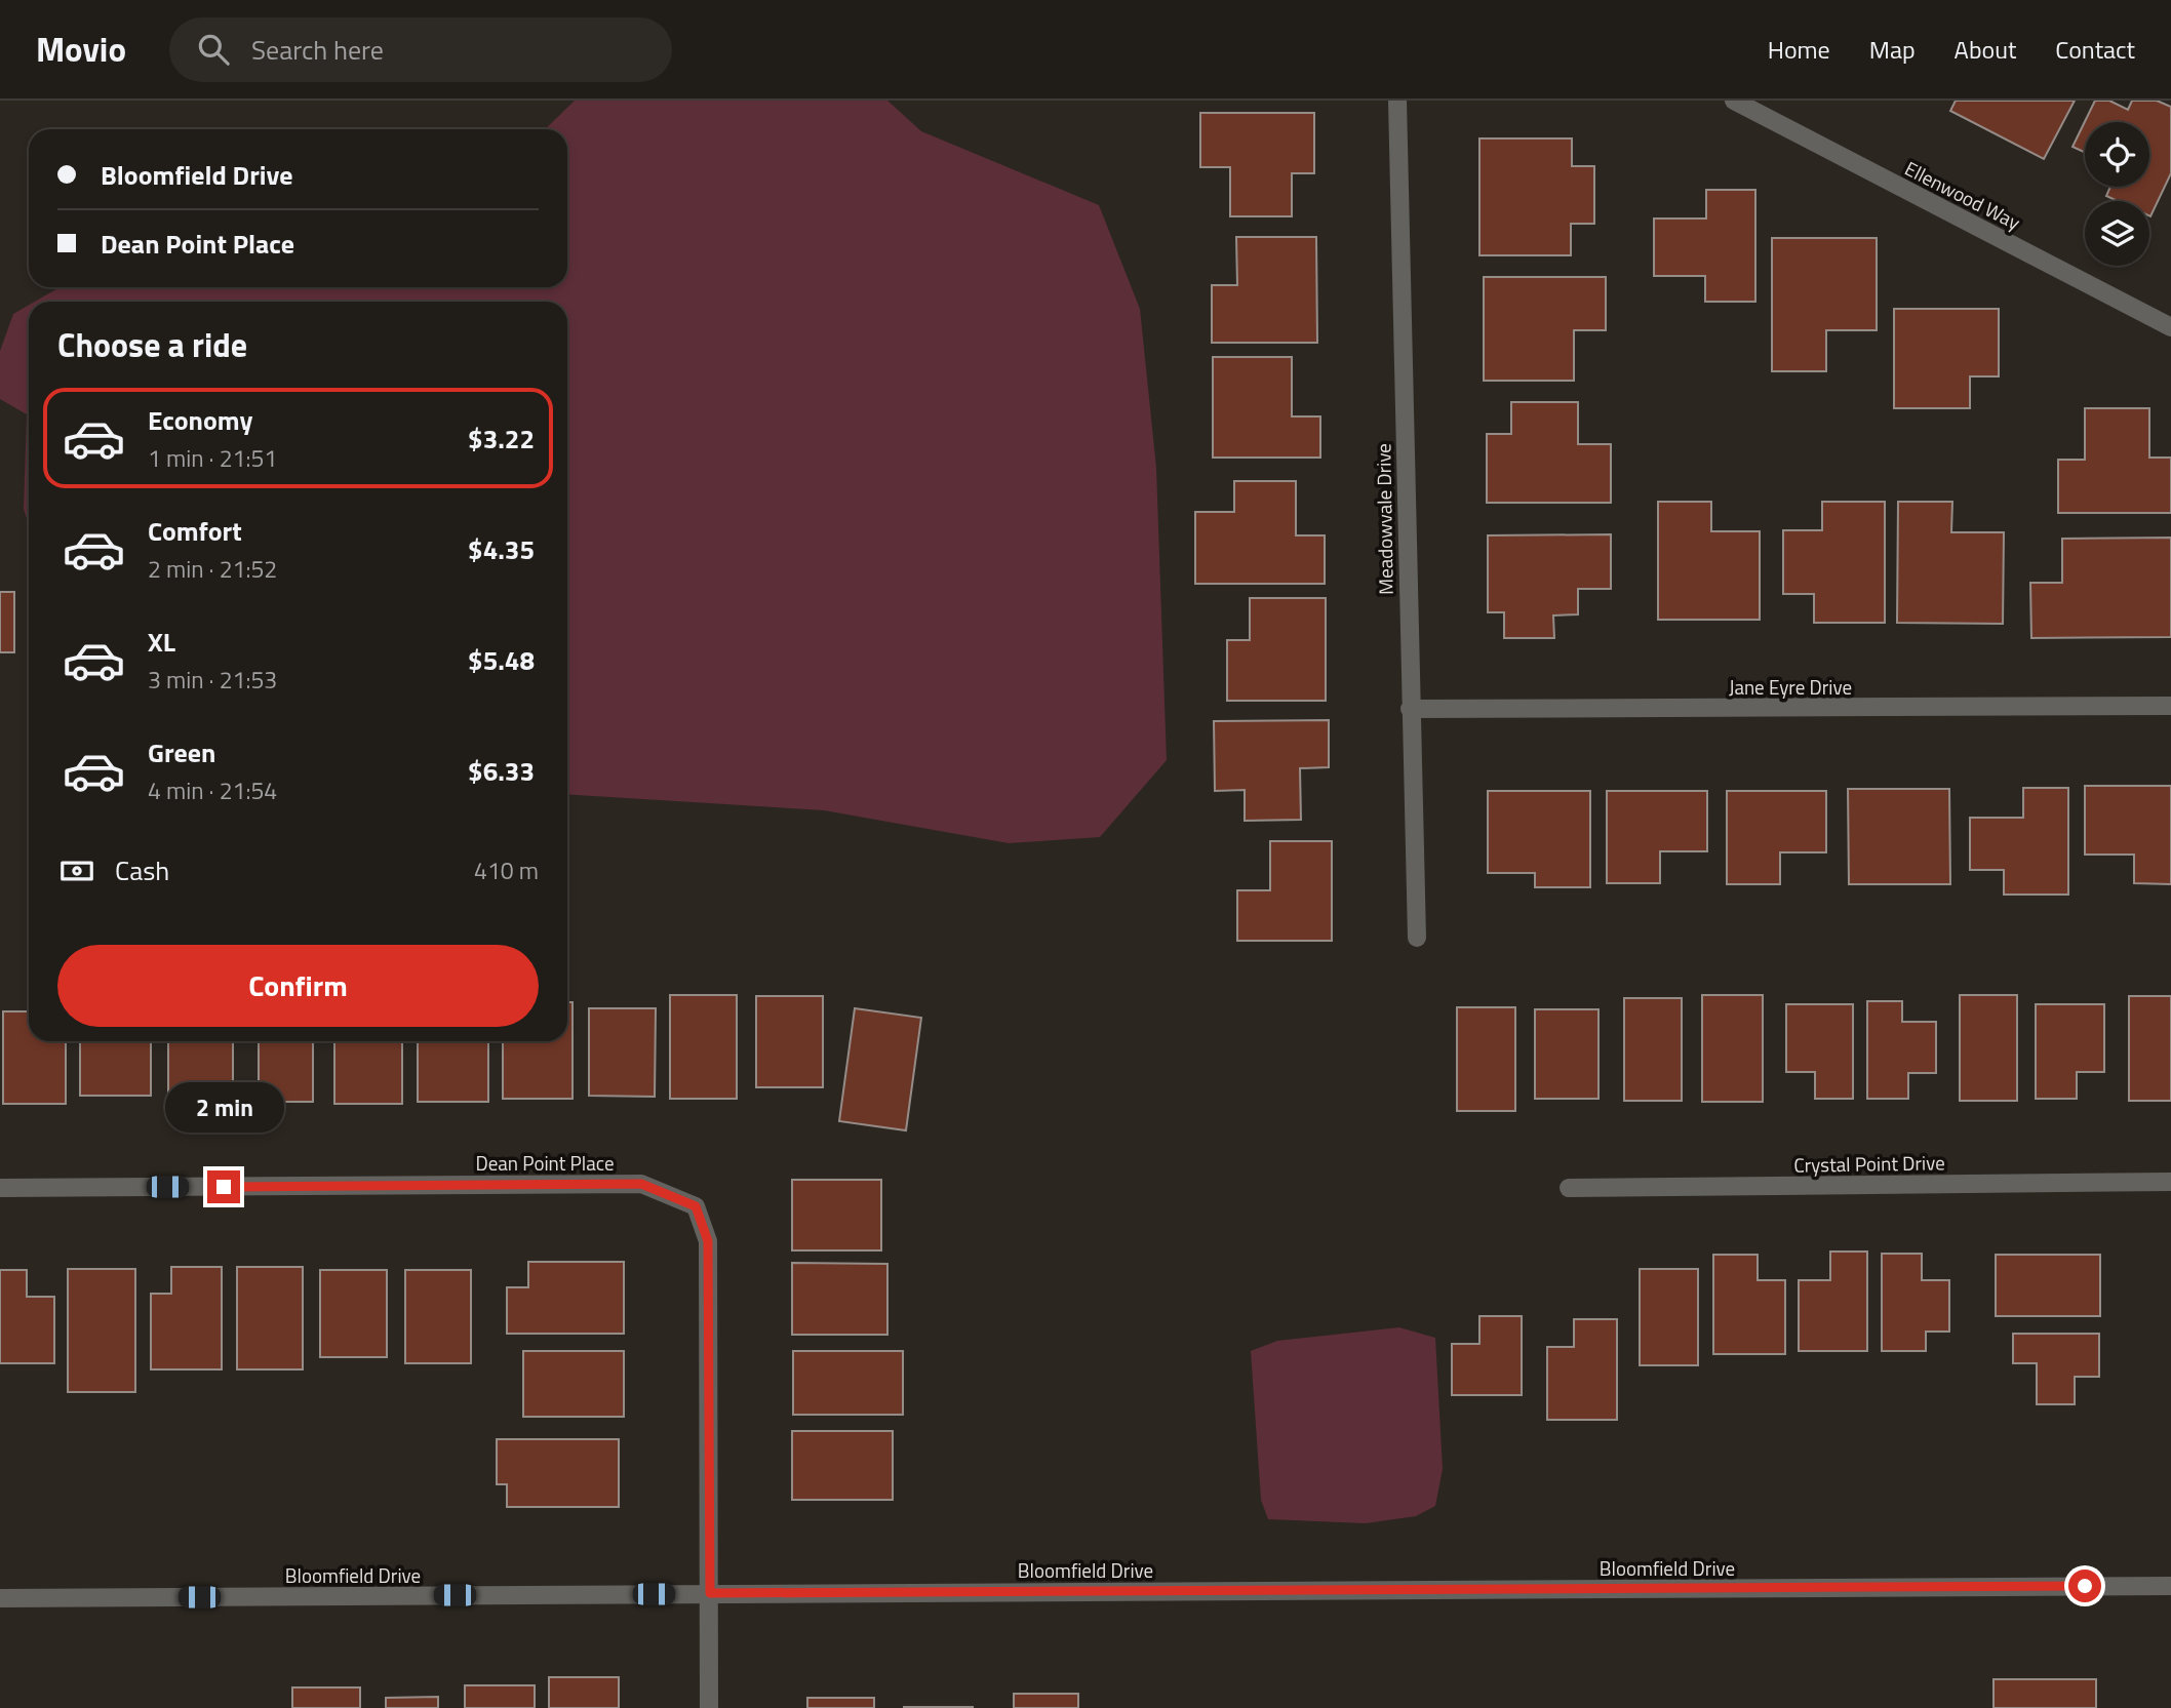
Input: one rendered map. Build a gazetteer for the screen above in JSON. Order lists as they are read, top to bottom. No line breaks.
{"streets":{"street":["Ellenwood Way","Meadowvale Drive","Jane Eyre Drive","Dean Point Place","Crystal Point Drive","Bloomfield Drive"]},"crossings":[["Meadowvale Drive","Jane Eyre Drive"],["Dean Point Place","Bloomfield Drive"]],"page":{"header":"Movio","search":"Search here","nav":["Home","Map","About","Contact"],"banner":["Bloomfield Drive","Dean Point Place"],"heading":"Choose a ride","list":[{"name":"Economy","note":"1 min · 21:51","value":"$3.22"},{"name":"Comfort","note":"2 min · 21:52","value":"$4.35"},{"name":"XL","note":"3 min · 21:53","value":"$5.48"},{"name":"Green","note":"4 min · 21:54","value":"$6.33"}],"pay":["Cash","410 m"],"buttons":"Confirm","bubble":"2 min"}}
